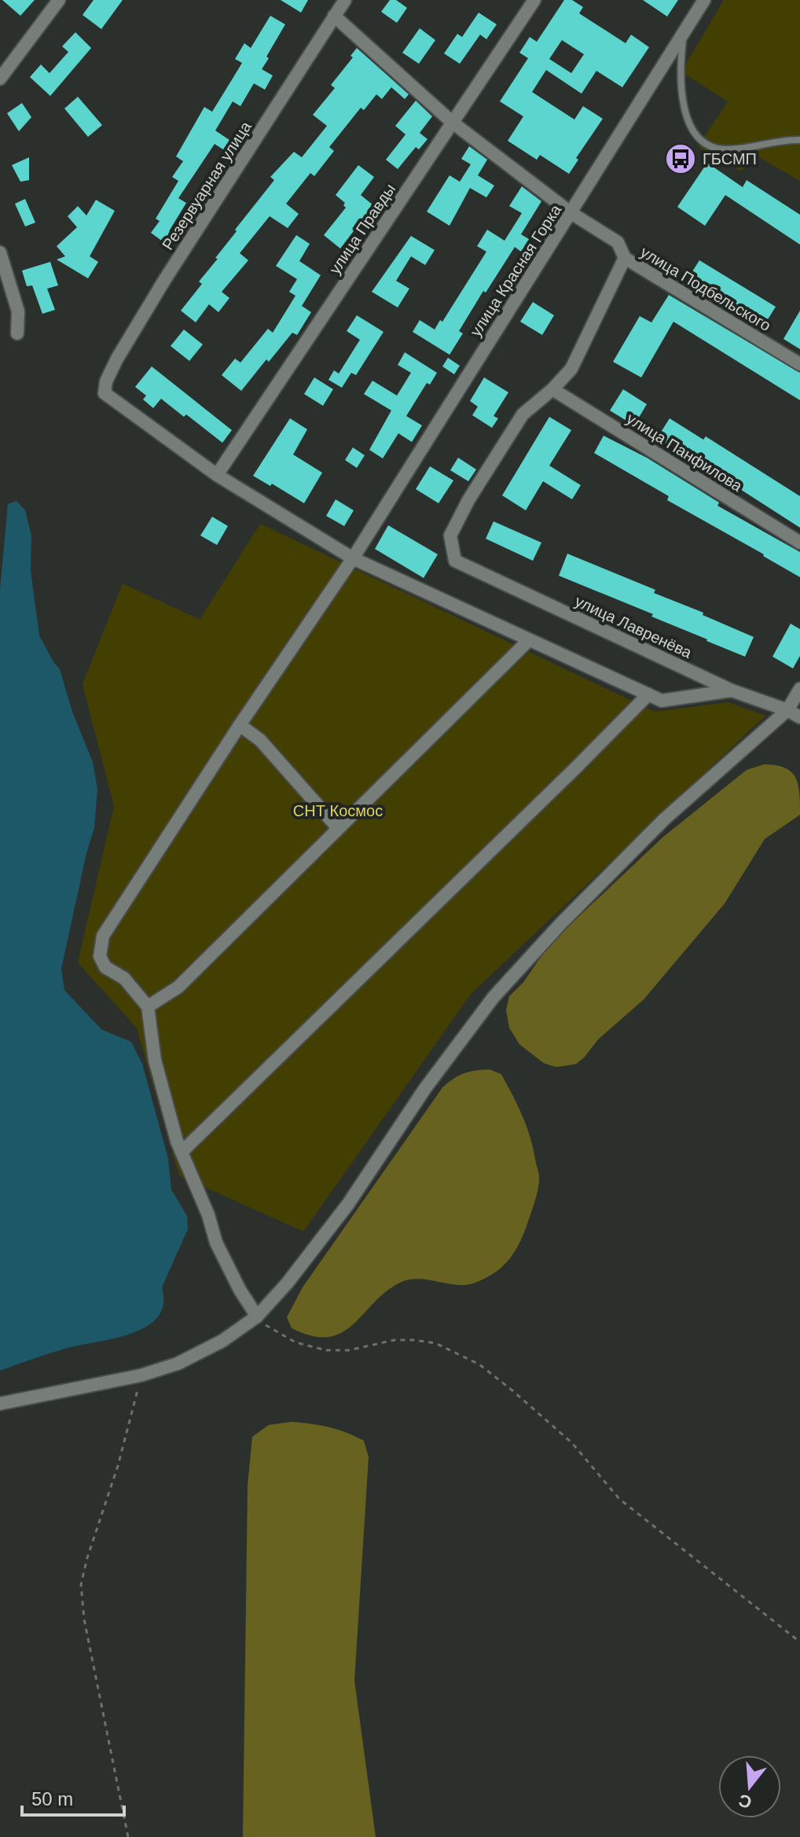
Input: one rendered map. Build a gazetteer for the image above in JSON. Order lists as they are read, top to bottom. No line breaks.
{"streets":{"street":["Резервуарная улица","улица Правды","улица Красная Горка","улица Подбельского","улица Панфилова","улица Лавренёва"]},"crossings":[["Резервуарная улица","улица Правды"],["Резервуарная улица","улица Подбельского"],["улица Правды","улица Подбельского"],["улица Красная Горка","улица Подбельского"],["улица Панфилова","улица Лавренёва"]],"parks":["СНТ Космос"],"places":{"bus stop":["ГБСМП"]},"scale_bar":"50 m","north":"bottom"}
